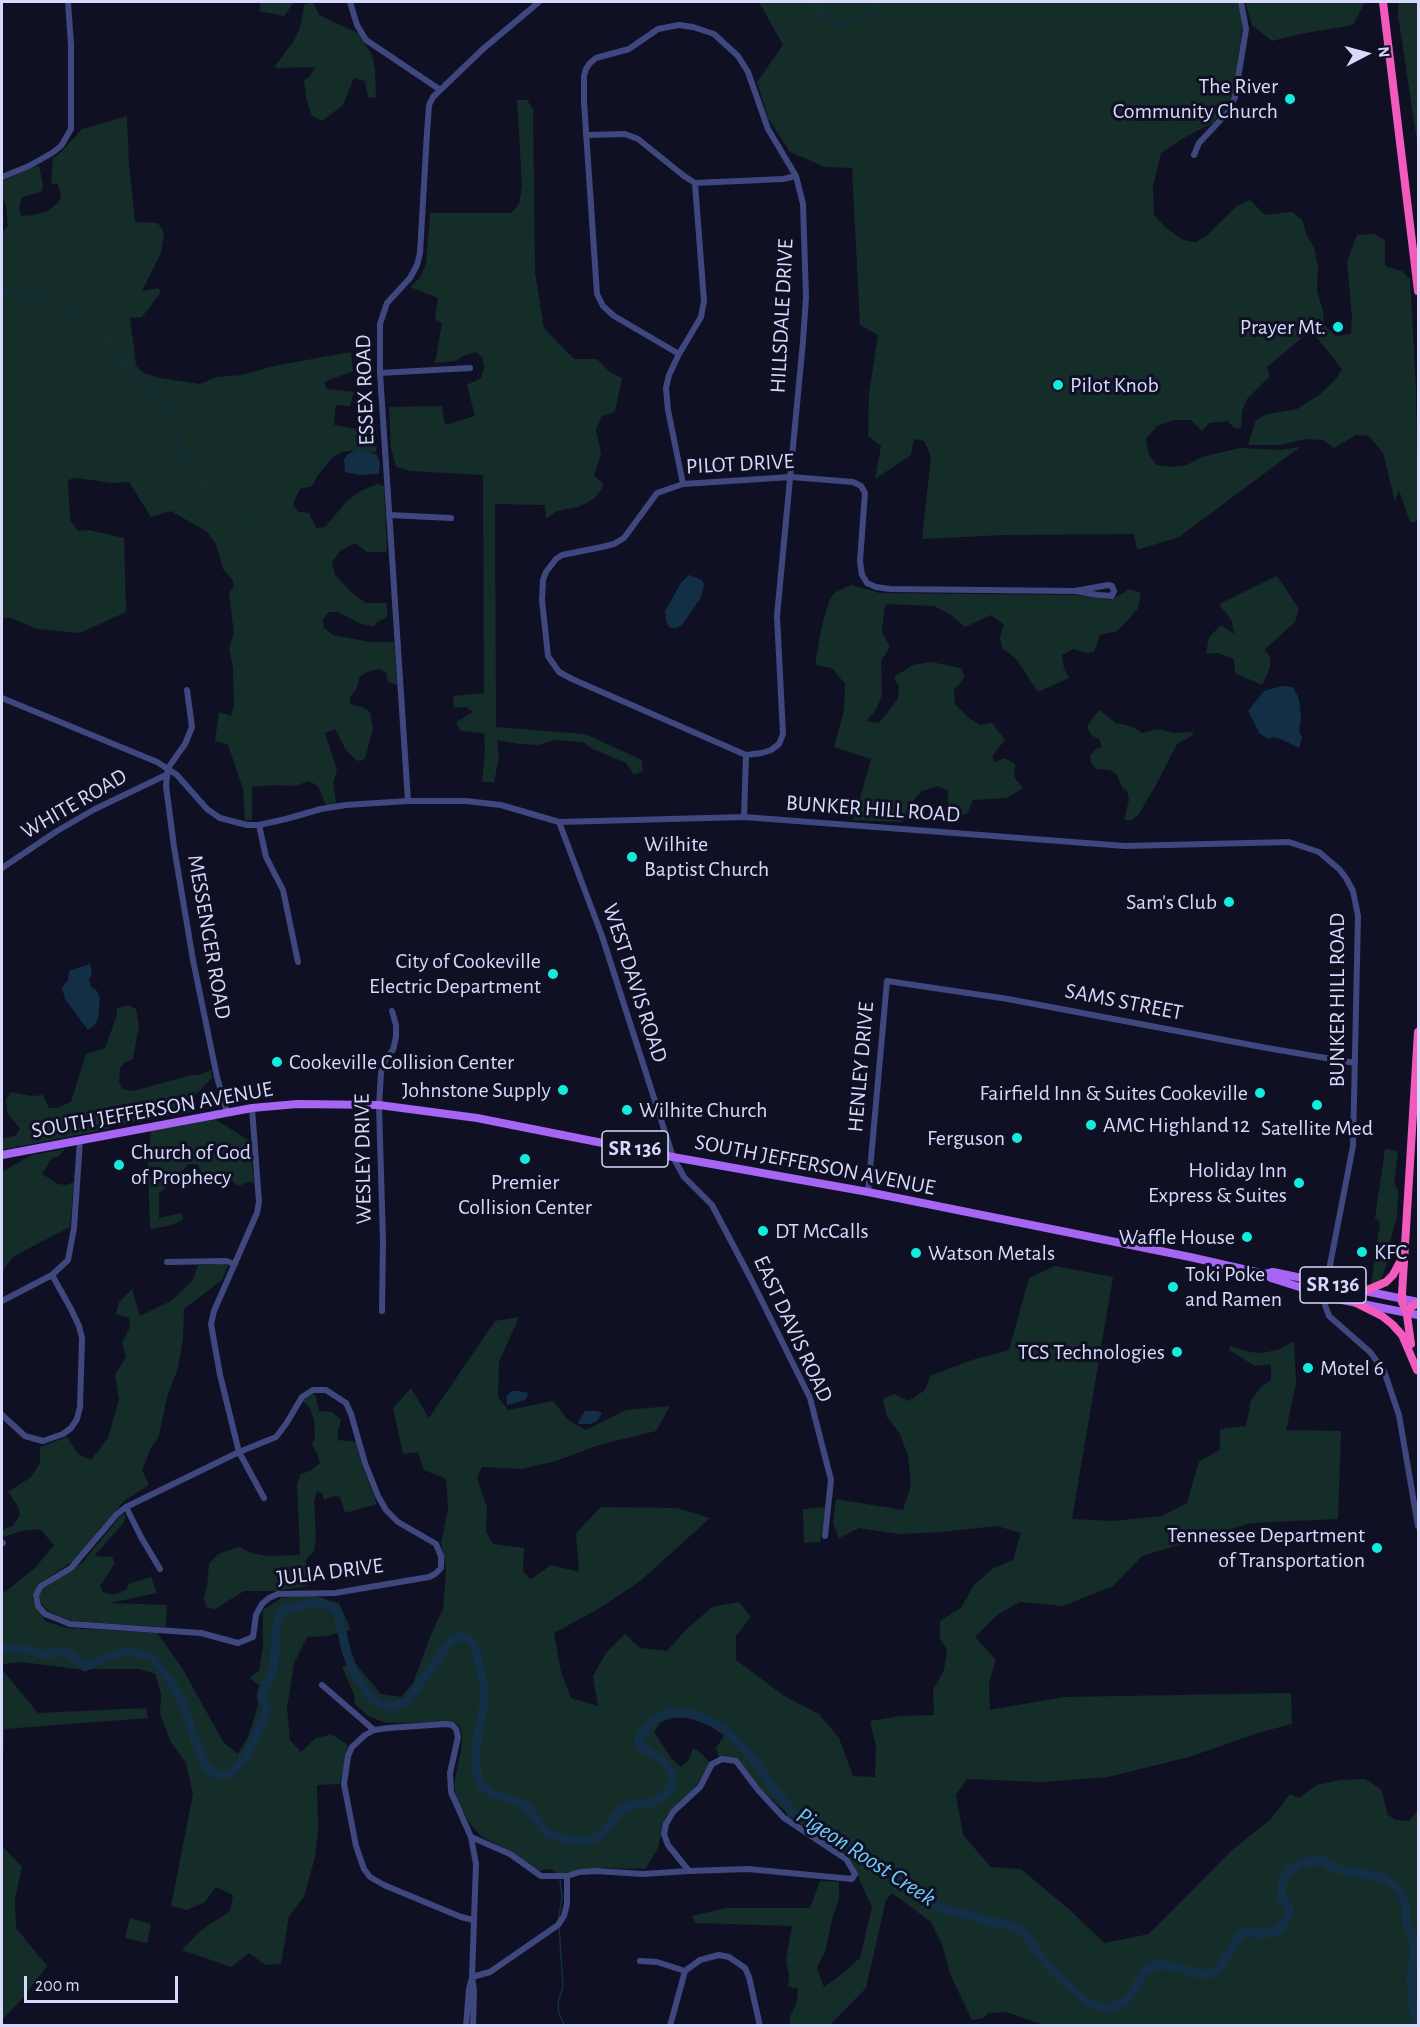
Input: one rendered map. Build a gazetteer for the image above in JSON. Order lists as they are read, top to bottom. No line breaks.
{"streets":{"main road":["SOUTH JEFFERSON AVENUE","SR 136"],"street":["HILLSDALE DRIVE","ESSEX ROAD","PILOT DRIVE","WHITE ROAD","BUNKER HILL ROAD","MESSENGER ROAD","WEST DAVIS ROAD","SAMS STREET","HENLEY DRIVE","WESLEY DRIVE","EAST DAVIS ROAD","JULIA DRIVE"]},"crossings":[["HILLSDALE DRIVE","PILOT DRIVE"],["ESSEX ROAD","BUNKER HILL ROAD"],["WHITE ROAD","MESSENGER ROAD"],["BUNKER HILL ROAD","MESSENGER ROAD"],["BUNKER HILL ROAD","WEST DAVIS ROAD"],["BUNKER HILL ROAD","SAMS STREET"],["BUNKER HILL ROAD","SOUTH JEFFERSON AVENUE"],["MESSENGER ROAD","SOUTH JEFFERSON AVENUE"],["WEST DAVIS ROAD","SOUTH JEFFERSON AVENUE"],["WEST DAVIS ROAD","EAST DAVIS ROAD"],["SAMS STREET","HENLEY DRIVE"],["HENLEY DRIVE","SOUTH JEFFERSON AVENUE"],["SOUTH JEFFERSON AVENUE","WESLEY DRIVE"],["SOUTH JEFFERSON AVENUE","EAST DAVIS ROAD"]],"water":["Pigeon Roost Creek"],"places":["The River Community Church","Prayer Mt.","Pilot Knob","Wilhite Baptist Church","Sam's Club","City of Cookeville Electric Department","Cookeville Collision Center","Johnstone Supply","Fairfield Inn & Suites Cookeville","Satellite Med","Wilhite Church","AMC Highland 12","Ferguson","Premier Collision Center","Church of God of Prophecy","Holiday Inn Express & Suites","DT McCalls","Waffle House","KFC","Watson Metals","Toki Poke and Ramen","TCS Technologies","Motel 6","Tennessee Department of Transportation"],"scale_bar":"200 m","north":"right"}
